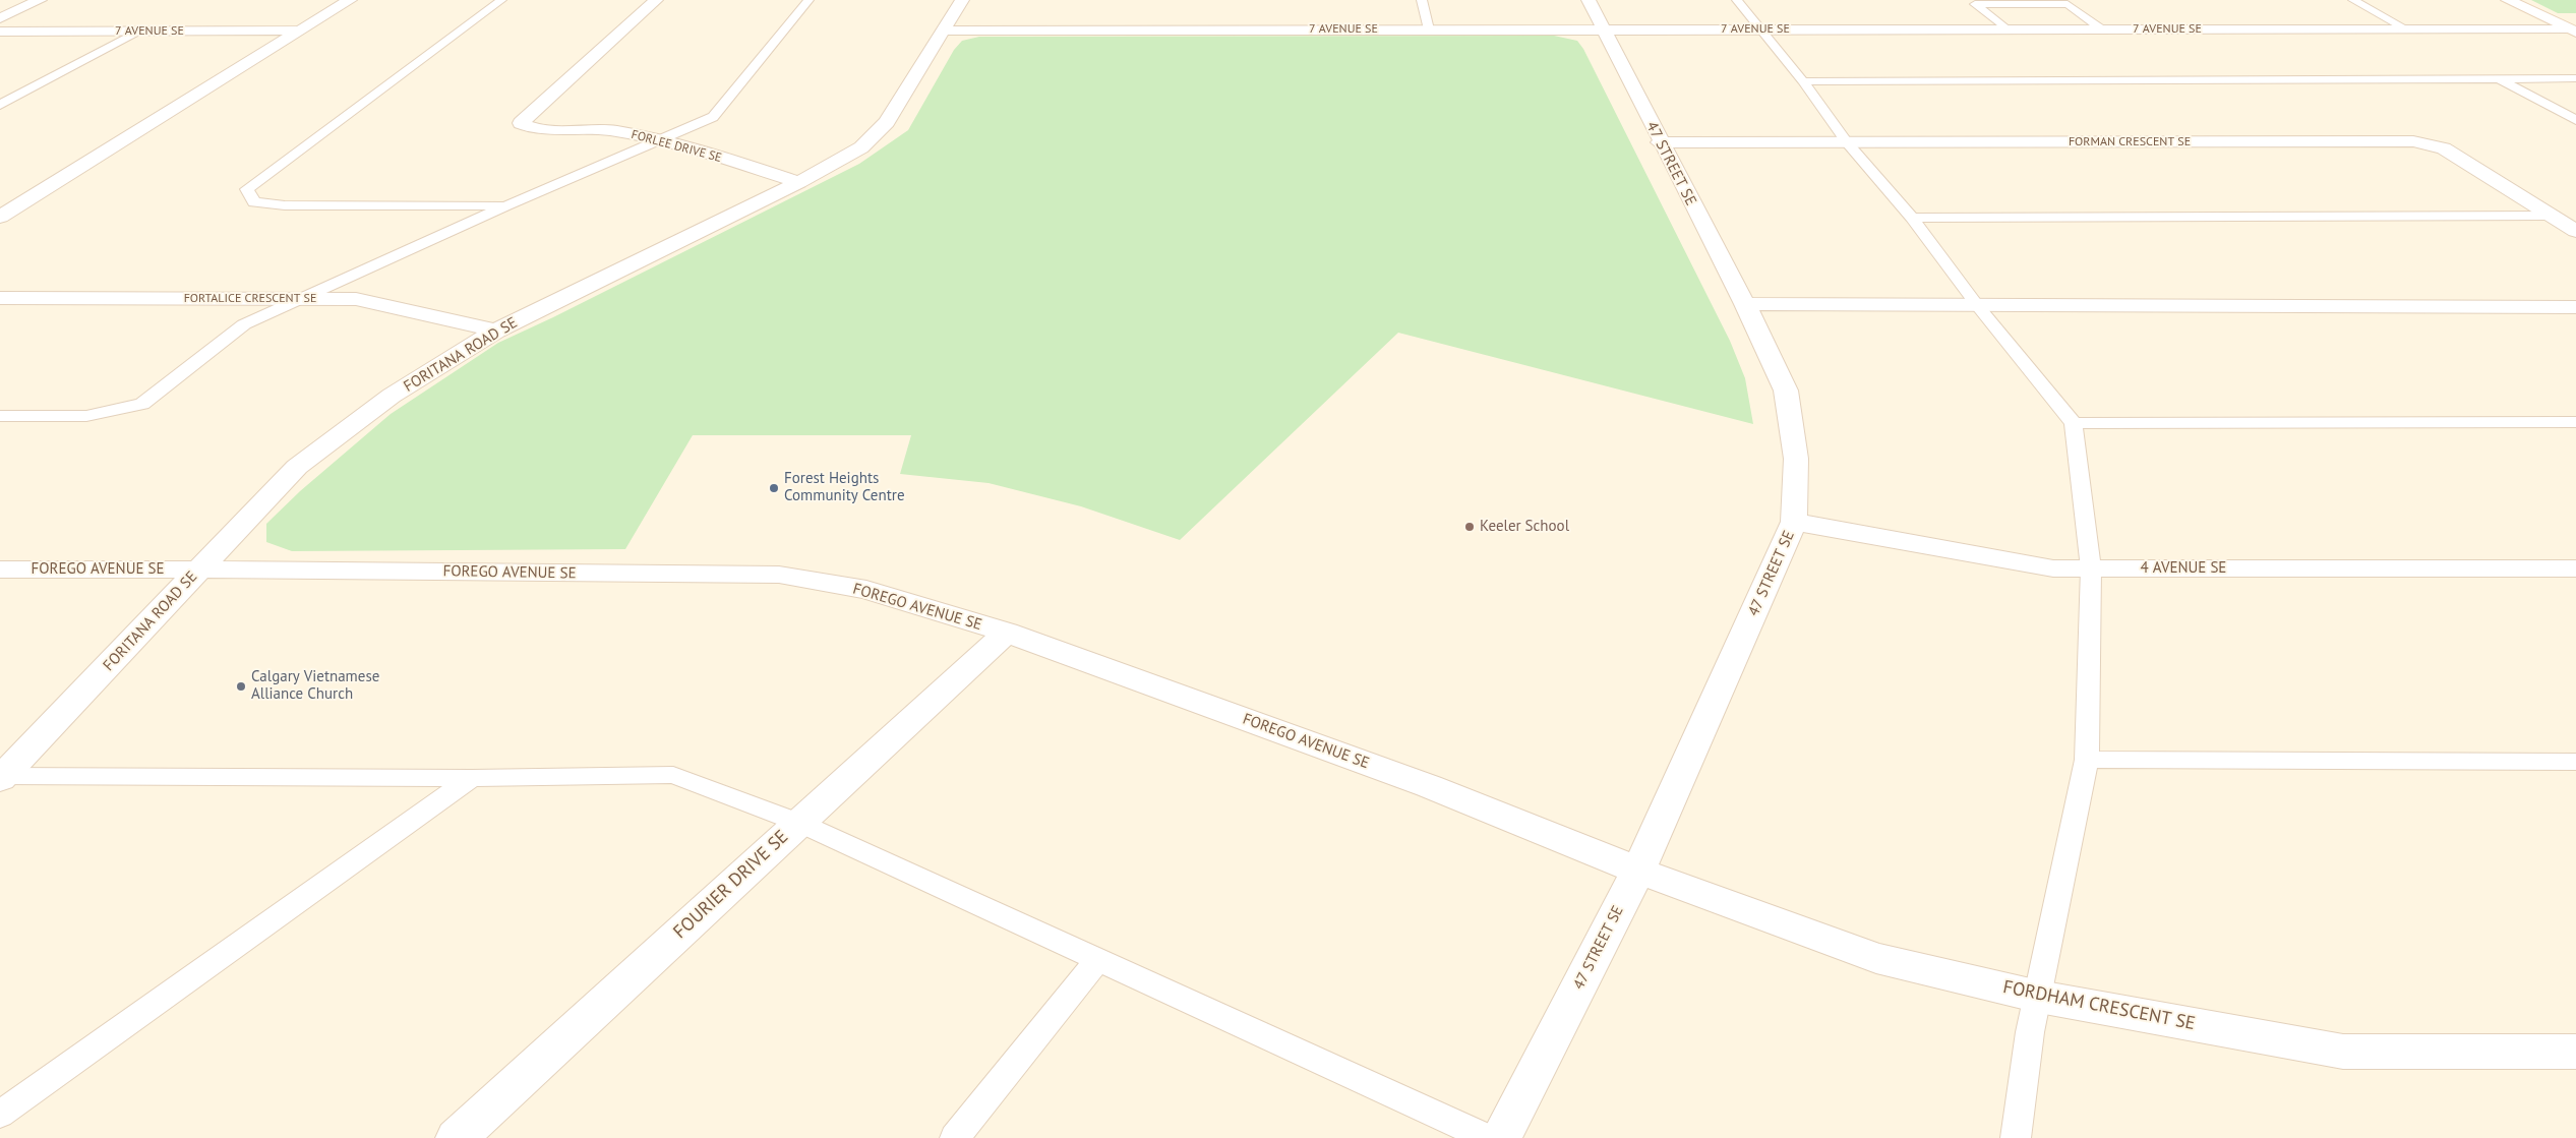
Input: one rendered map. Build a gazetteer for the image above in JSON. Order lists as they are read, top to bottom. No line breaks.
{"streets":{"street":["7 AVENUE SE","FORMAN CRESCENT SE","FORLEE DRIVE SE","47 STREET SE","FORTALICE CRESCENT SE","FORITANA ROAD SE","4 AVENUE SE","FOREGO AVENUE SE","FOURIER DRIVE SE","FORDHAM CRESCENT SE"]},"crossings":[["7 AVENUE SE","47 STREET SE"],["7 AVENUE SE","FORITANA ROAD SE"],["FORMAN CRESCENT SE","47 STREET SE"],["FORLEE DRIVE SE","FORITANA ROAD SE"],["47 STREET SE","4 AVENUE SE"],["47 STREET SE","FOREGO AVENUE SE"],["47 STREET SE","FORDHAM CRESCENT SE"],["FORTALICE CRESCENT SE","FORITANA ROAD SE"],["FORITANA ROAD SE","FOREGO AVENUE SE"],["FOREGO AVENUE SE","FOURIER DRIVE SE"],["FOREGO AVENUE SE","FORDHAM CRESCENT SE"]],"places":["Forest Heights Community Centre","Keeler School","Calgary Vietnamese Alliance Church"]}
